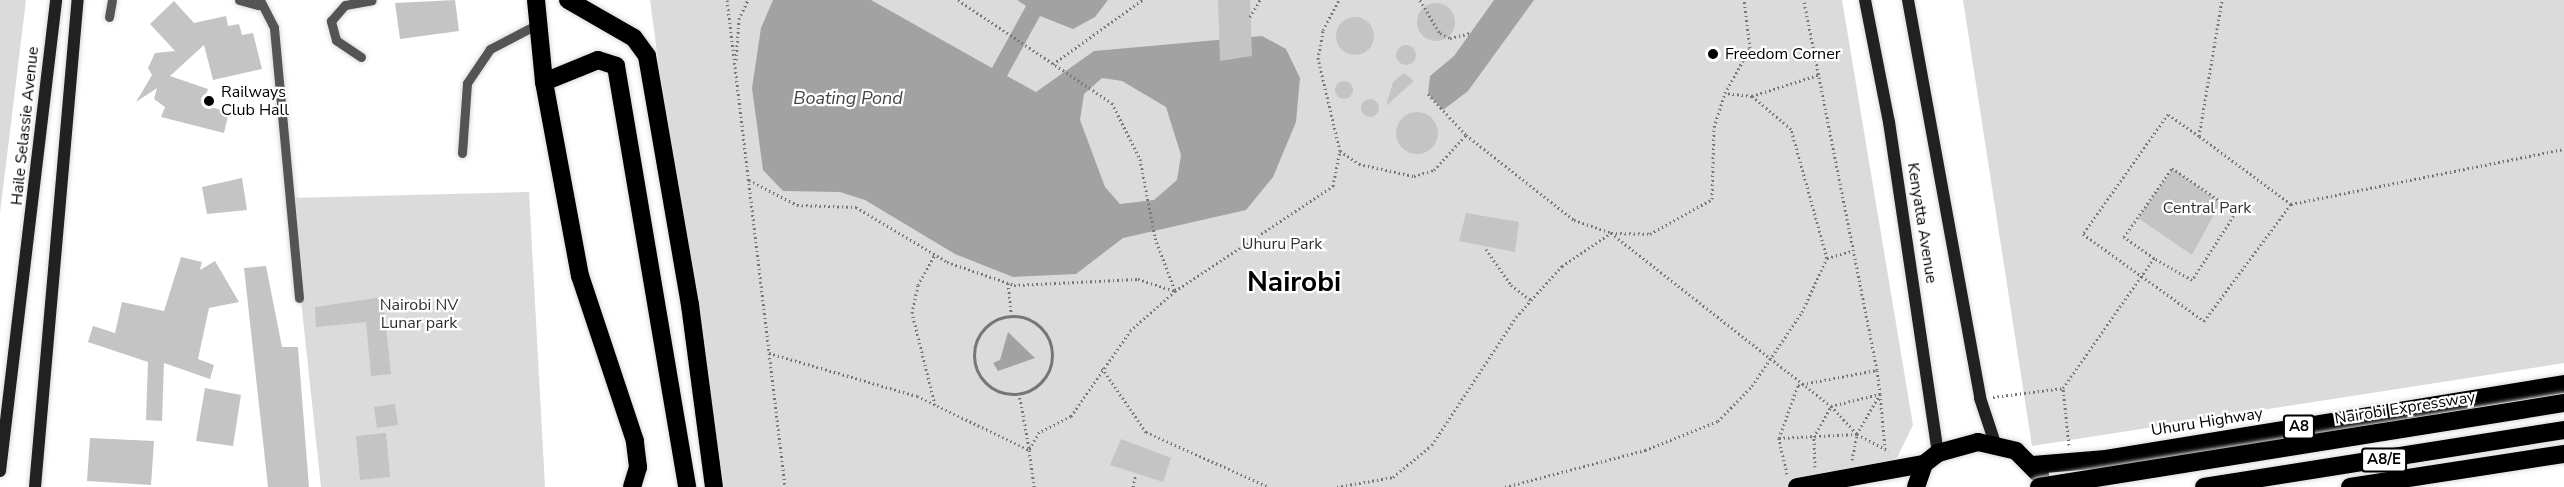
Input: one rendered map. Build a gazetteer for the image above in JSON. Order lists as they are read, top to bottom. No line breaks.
{"streets":{"highway":["Nairobi Expressway","Uhuru Highway","A8","A8/E"],"main road":["Haile Selassie Avenue","Kenyatta Avenue"]},"districts":["Nairobi"],"water":["Boating Pond"],"parks":["Central Park","Uhuru Park","Nairobi NV Lunar park"],"places":["Freedom Corner","Railways Club Hall"]}
